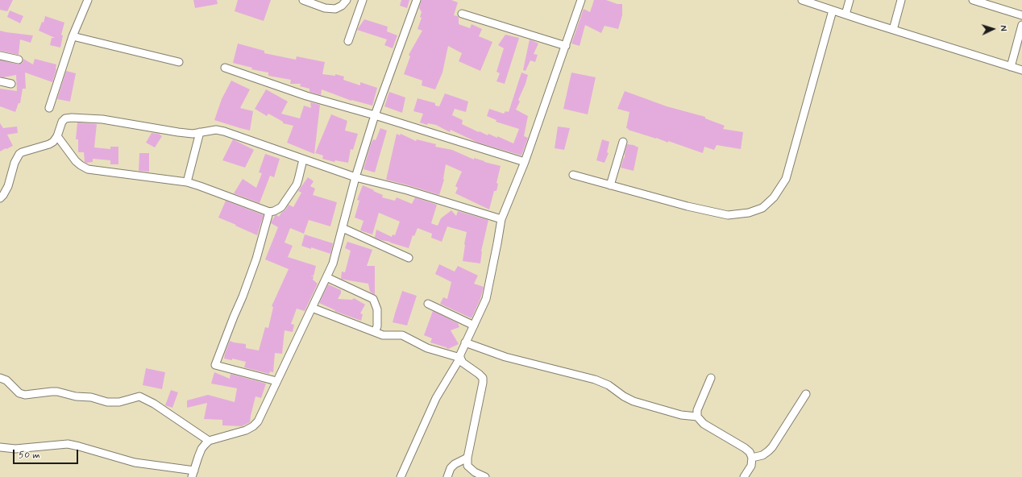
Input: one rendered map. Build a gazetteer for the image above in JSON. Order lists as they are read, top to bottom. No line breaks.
{"scale_bar":"50 m","north":"right"}
